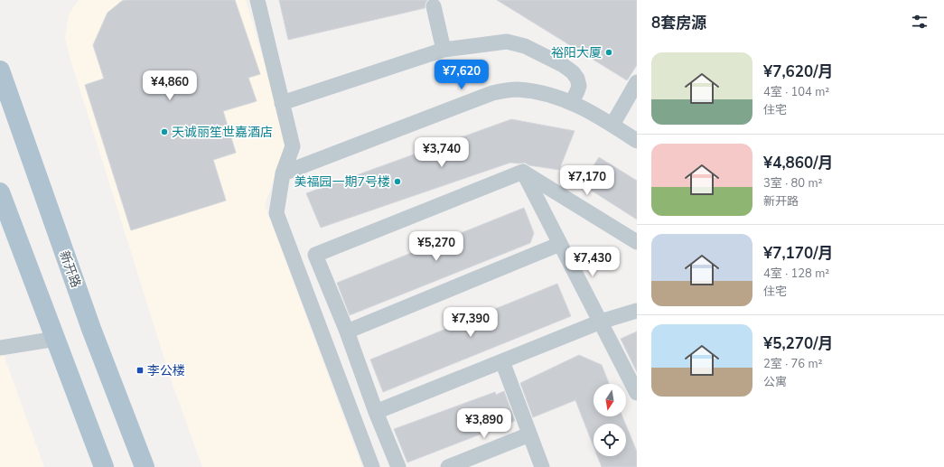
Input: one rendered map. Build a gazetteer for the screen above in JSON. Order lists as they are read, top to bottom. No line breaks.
{"streets":{"main road":["新开路"]},"places":{"other":["裕阳大厦","天诚丽笙世嘉酒店","美福园一期7号楼"],"transit":["李公楼"]},"north":"bottom","page":{"heading":"8套房源","list":[{"name":"¥7,620/月","note":"4室 · 104 m² · 住宅"},{"name":"¥4,860/月","note":"3室 · 80 m² · 新开路"},{"name":"¥7,170/月","note":"4室 · 128 m² · 住宅"},{"name":"¥5,270/月","note":"2室 · 76 m² · 公寓"}],"price":["¥7,620","¥4,860","¥3,740","¥7,170","¥5,270","¥7,430","¥7,390","¥3,890"]}}
